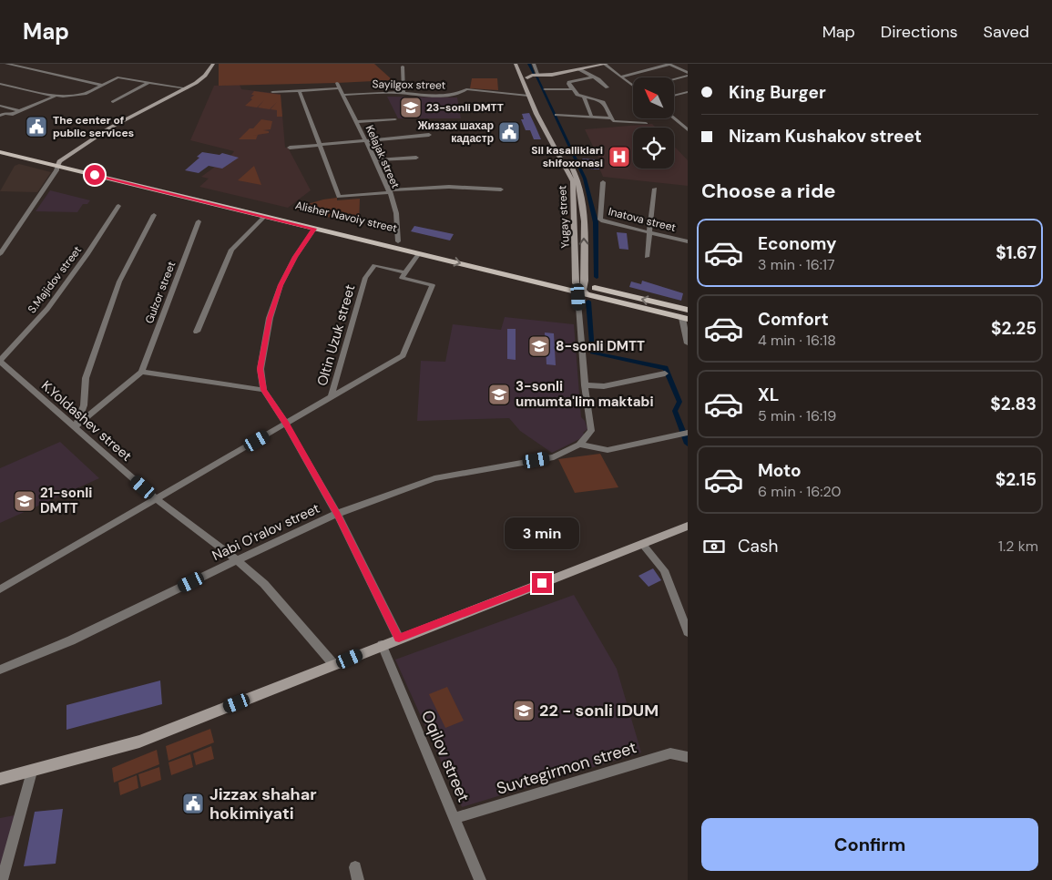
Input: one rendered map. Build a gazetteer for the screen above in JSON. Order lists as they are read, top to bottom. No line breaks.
{"streets":{"main road":["Alisher Navoiy street","Yugay street"],"street":["Sayilgox street","Kelajak street","Inatova street","S.Majidov street","Gulzor street","Oltin Uzuk street","K.Yoldashev street","Nabi O'ralov street","Oqilov street","Suvtegirmon street"]},"crossings":[["Sayilgox street","Kelajak street"],["Sayilgox street","Yugay street"],["Kelajak street","Alisher Navoiy street"],["Alisher Navoiy street","Yugay street"],["S.Majidov street","K.Yoldashev street"],["Gulzor street","K.Yoldashev street"],["K.Yoldashev street","Nabi O'ralov street"],["Oqilov street","Suvtegirmon street"]],"places":{"school or university":["23-sonli DMTT","8-sonli DMTT","3-sonli umumta'lim maktabi","21-sonli DMTT","22 - sonli IDUM"],"public building":["The center of public services","Жиззах шахар кадастр","Jizzax shahar hokimiyati"],"hospital":["Sil kasalliklari shifoxonasi"]},"north":"top left","page":{"header":"Map","nav":["Map","Directions","Saved"],"banner":["King Burger","Nizam Kushakov street"],"heading":"Choose a ride","list":[{"name":"Economy","note":"3 min · 16:17","value":"$1.67"},{"name":"Comfort","note":"4 min · 16:18","value":"$2.25"},{"name":"XL","note":"5 min · 16:19","value":"$2.83"},{"name":"Moto","note":"6 min · 16:20","value":"$2.15"}],"bubble":"3 min","pay":["Cash","1.2 km"],"buttons":"Confirm"}}
